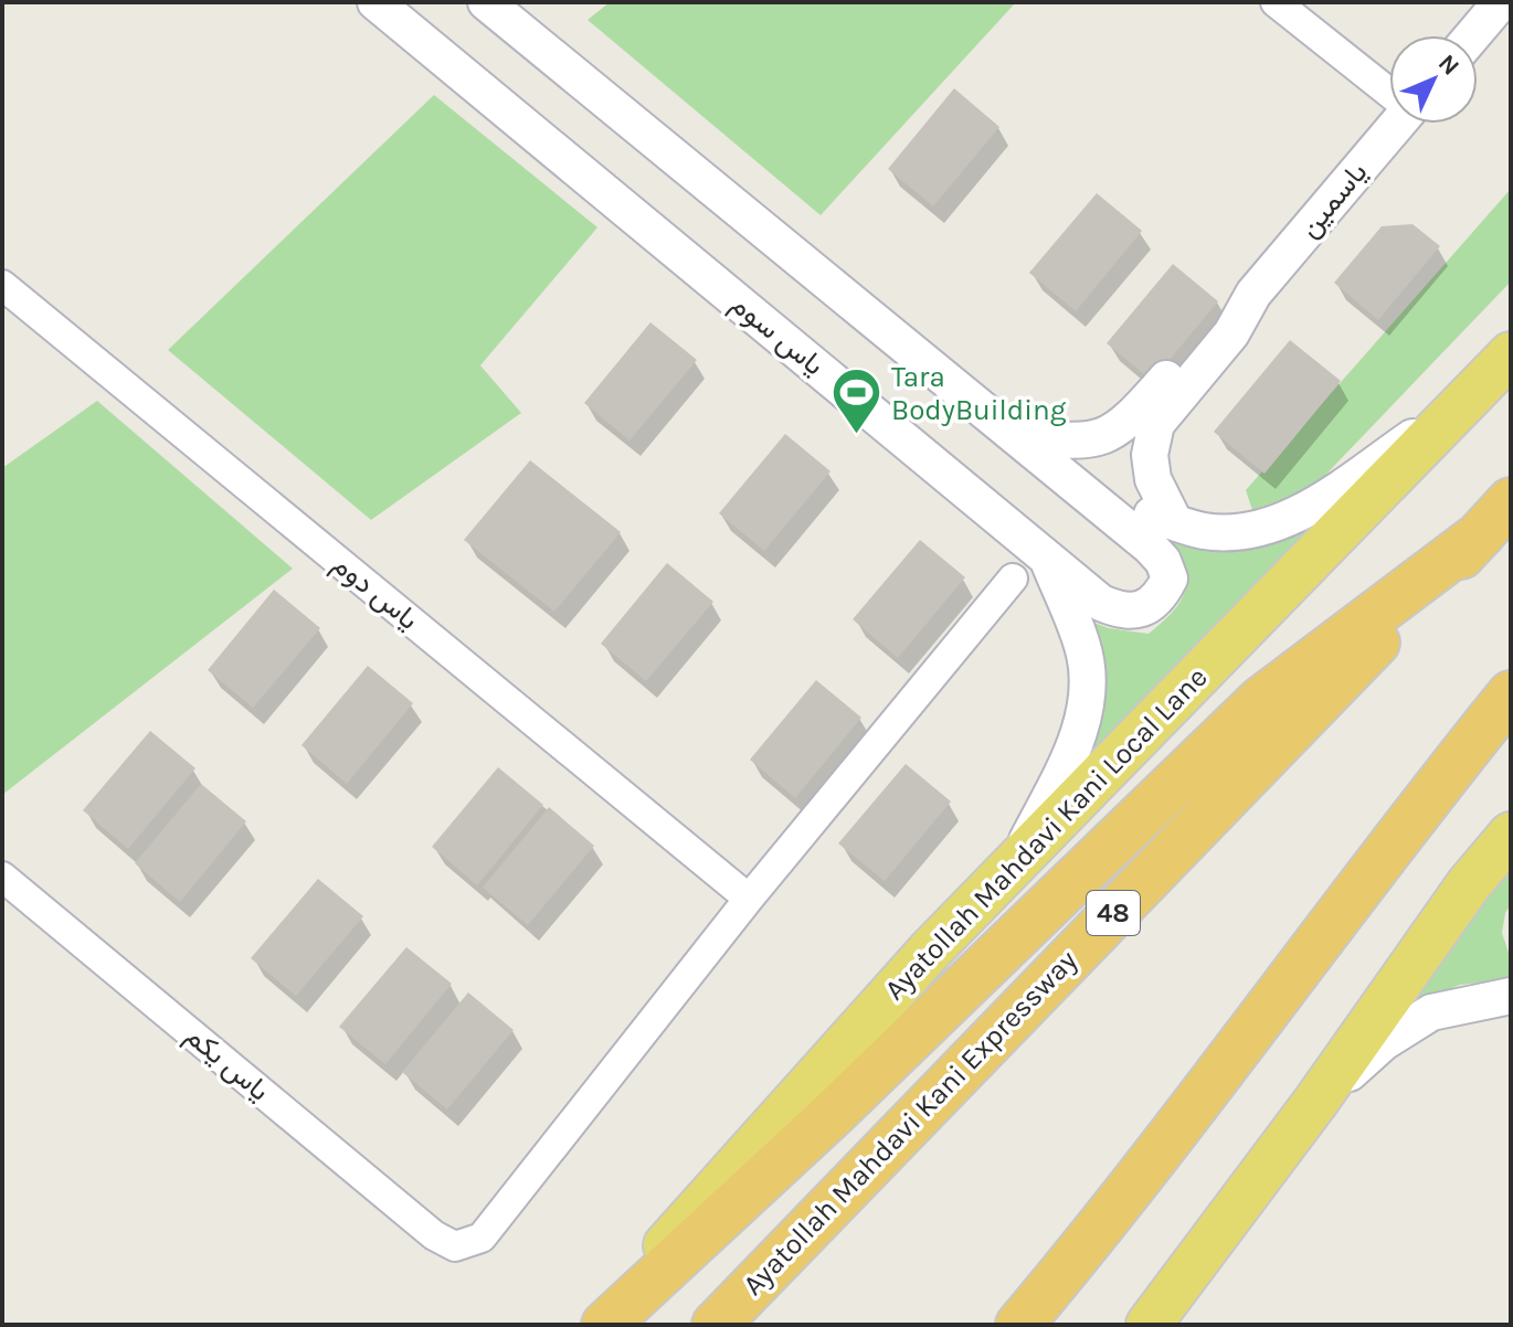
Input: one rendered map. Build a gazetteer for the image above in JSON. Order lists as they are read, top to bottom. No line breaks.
{"streets":{"highway":["48","Ayatollah Mahdavi Kani Expressway"],"main road":["Ayatollah Mahdavi Kani Local Lane"],"street":["یاسمین","یاس سوم","یاس دوم","یاس یکم"]},"crossings":[["یاس سوم","Ayatollah Mahdavi Kani Local Lane"],["یاس دوم","یاس یکم"]],"places":{"sports":["Tara BodyBuilding"]},"north":"top right"}
